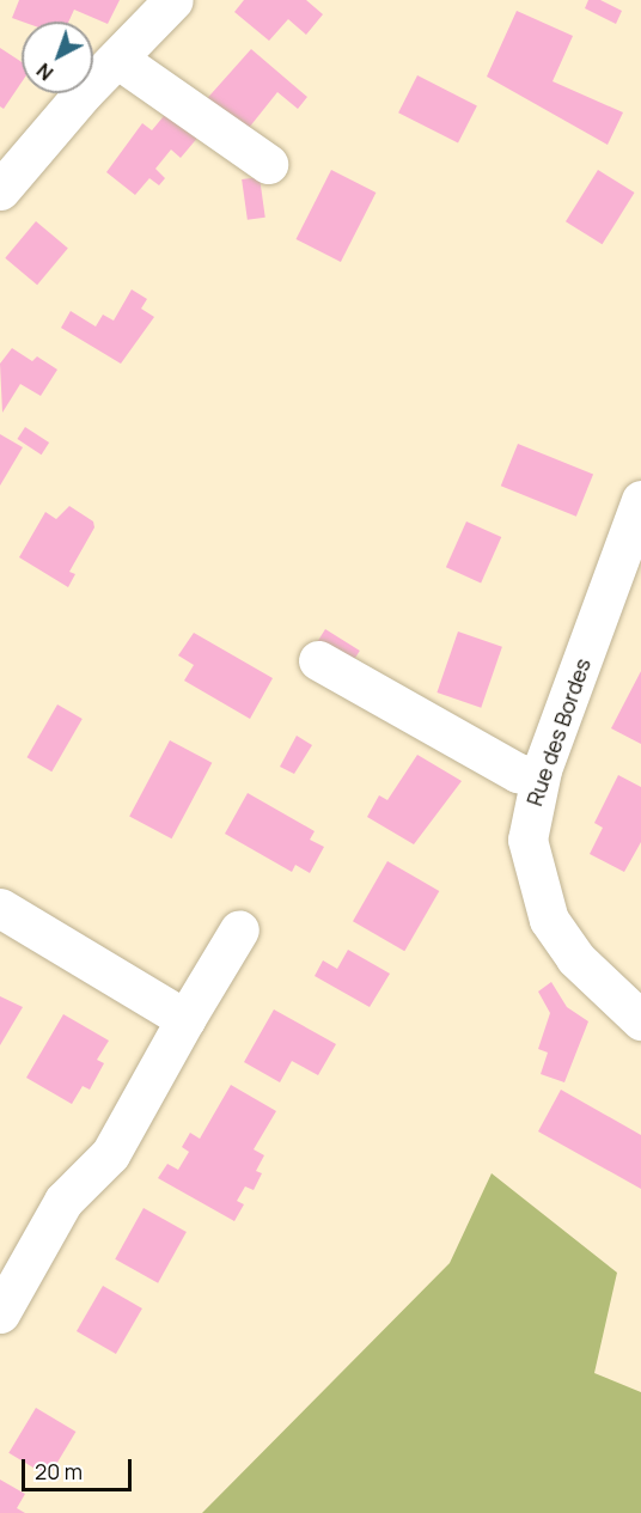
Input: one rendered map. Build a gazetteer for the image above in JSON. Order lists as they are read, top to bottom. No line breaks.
{"streets":{"street":["Rue des Bordes"]},"scale_bar":"20 m","north":"bottom left"}
